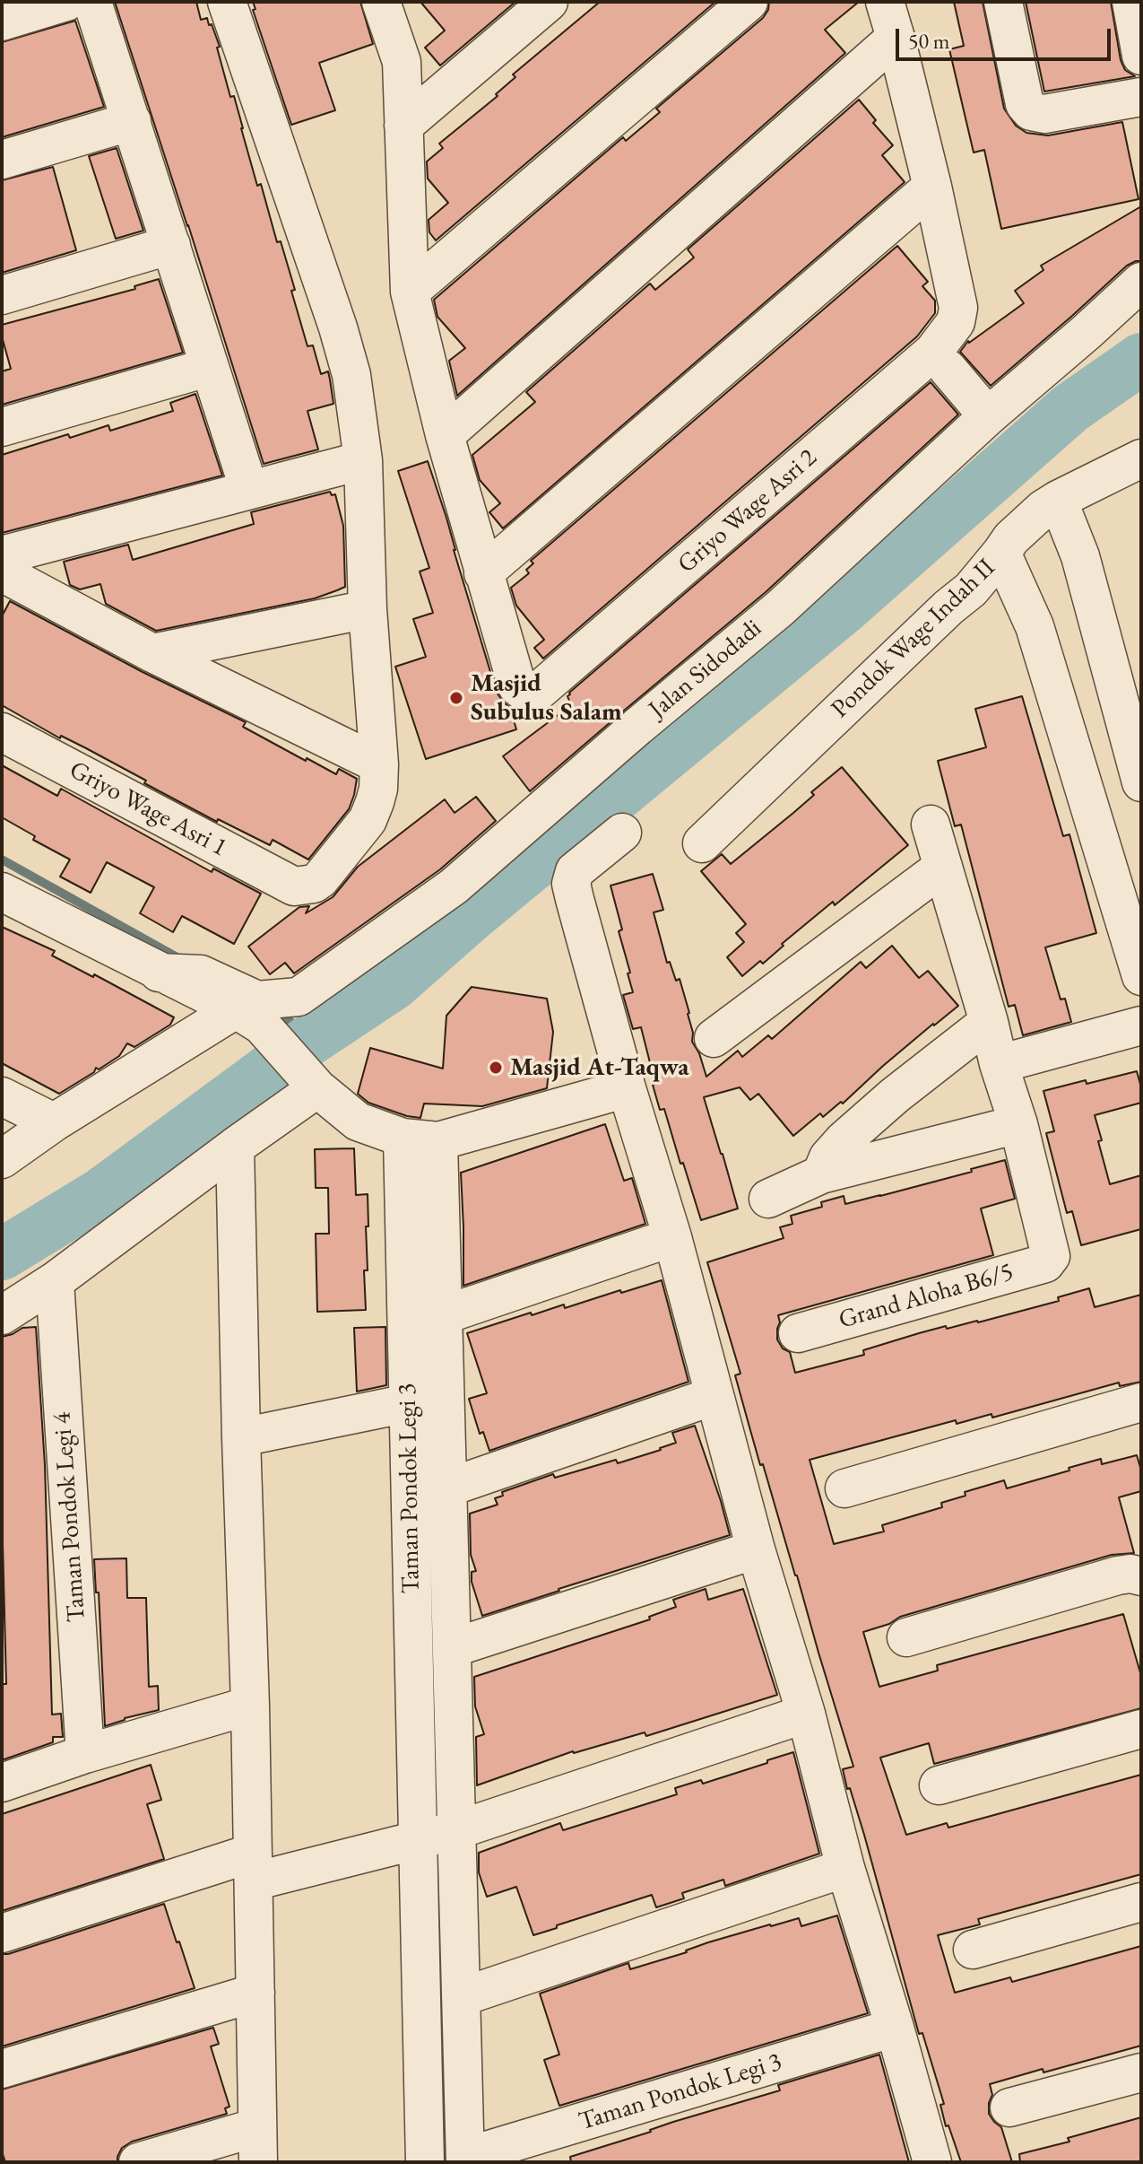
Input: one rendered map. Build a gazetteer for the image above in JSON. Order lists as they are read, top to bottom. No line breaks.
{"streets":{"street":["Griyo Wage Asri 2","Pondok Wage Indah II","Jalan Sidodadi","Griyo Wage Asri 1","Grand Aloha B6/5","Taman Pondok Legi 3","Taman Pondok Legi 4"]},"places":["Masjid Subulus Salam","Masjid At-Taqwa"],"scale_bar":"50 m"}
